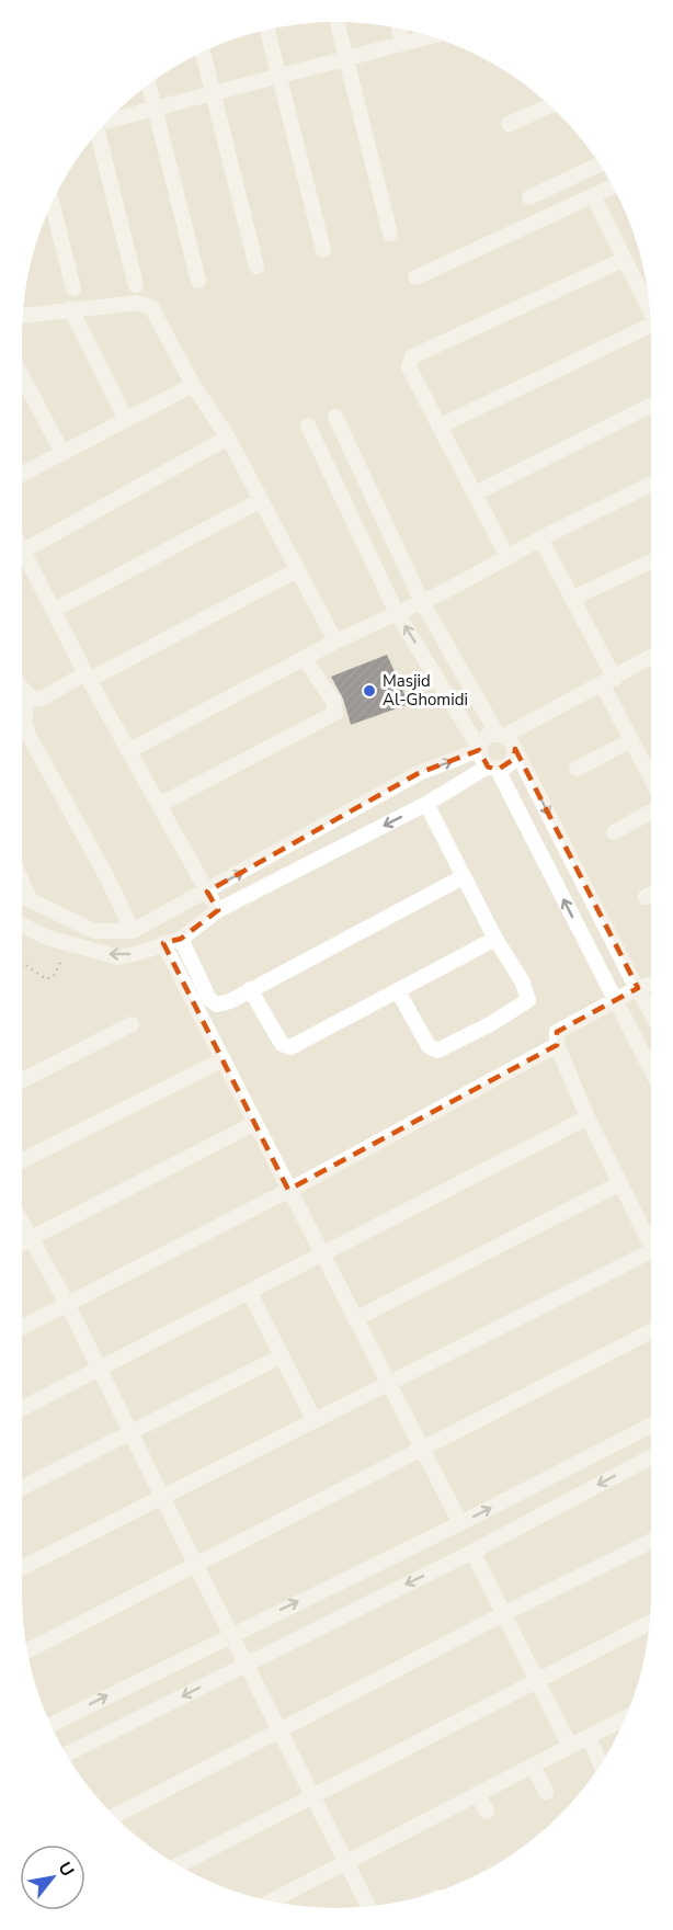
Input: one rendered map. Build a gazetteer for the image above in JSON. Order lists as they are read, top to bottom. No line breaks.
{"places":["Masjid Al-Ghomidi"],"north":"top right"}
